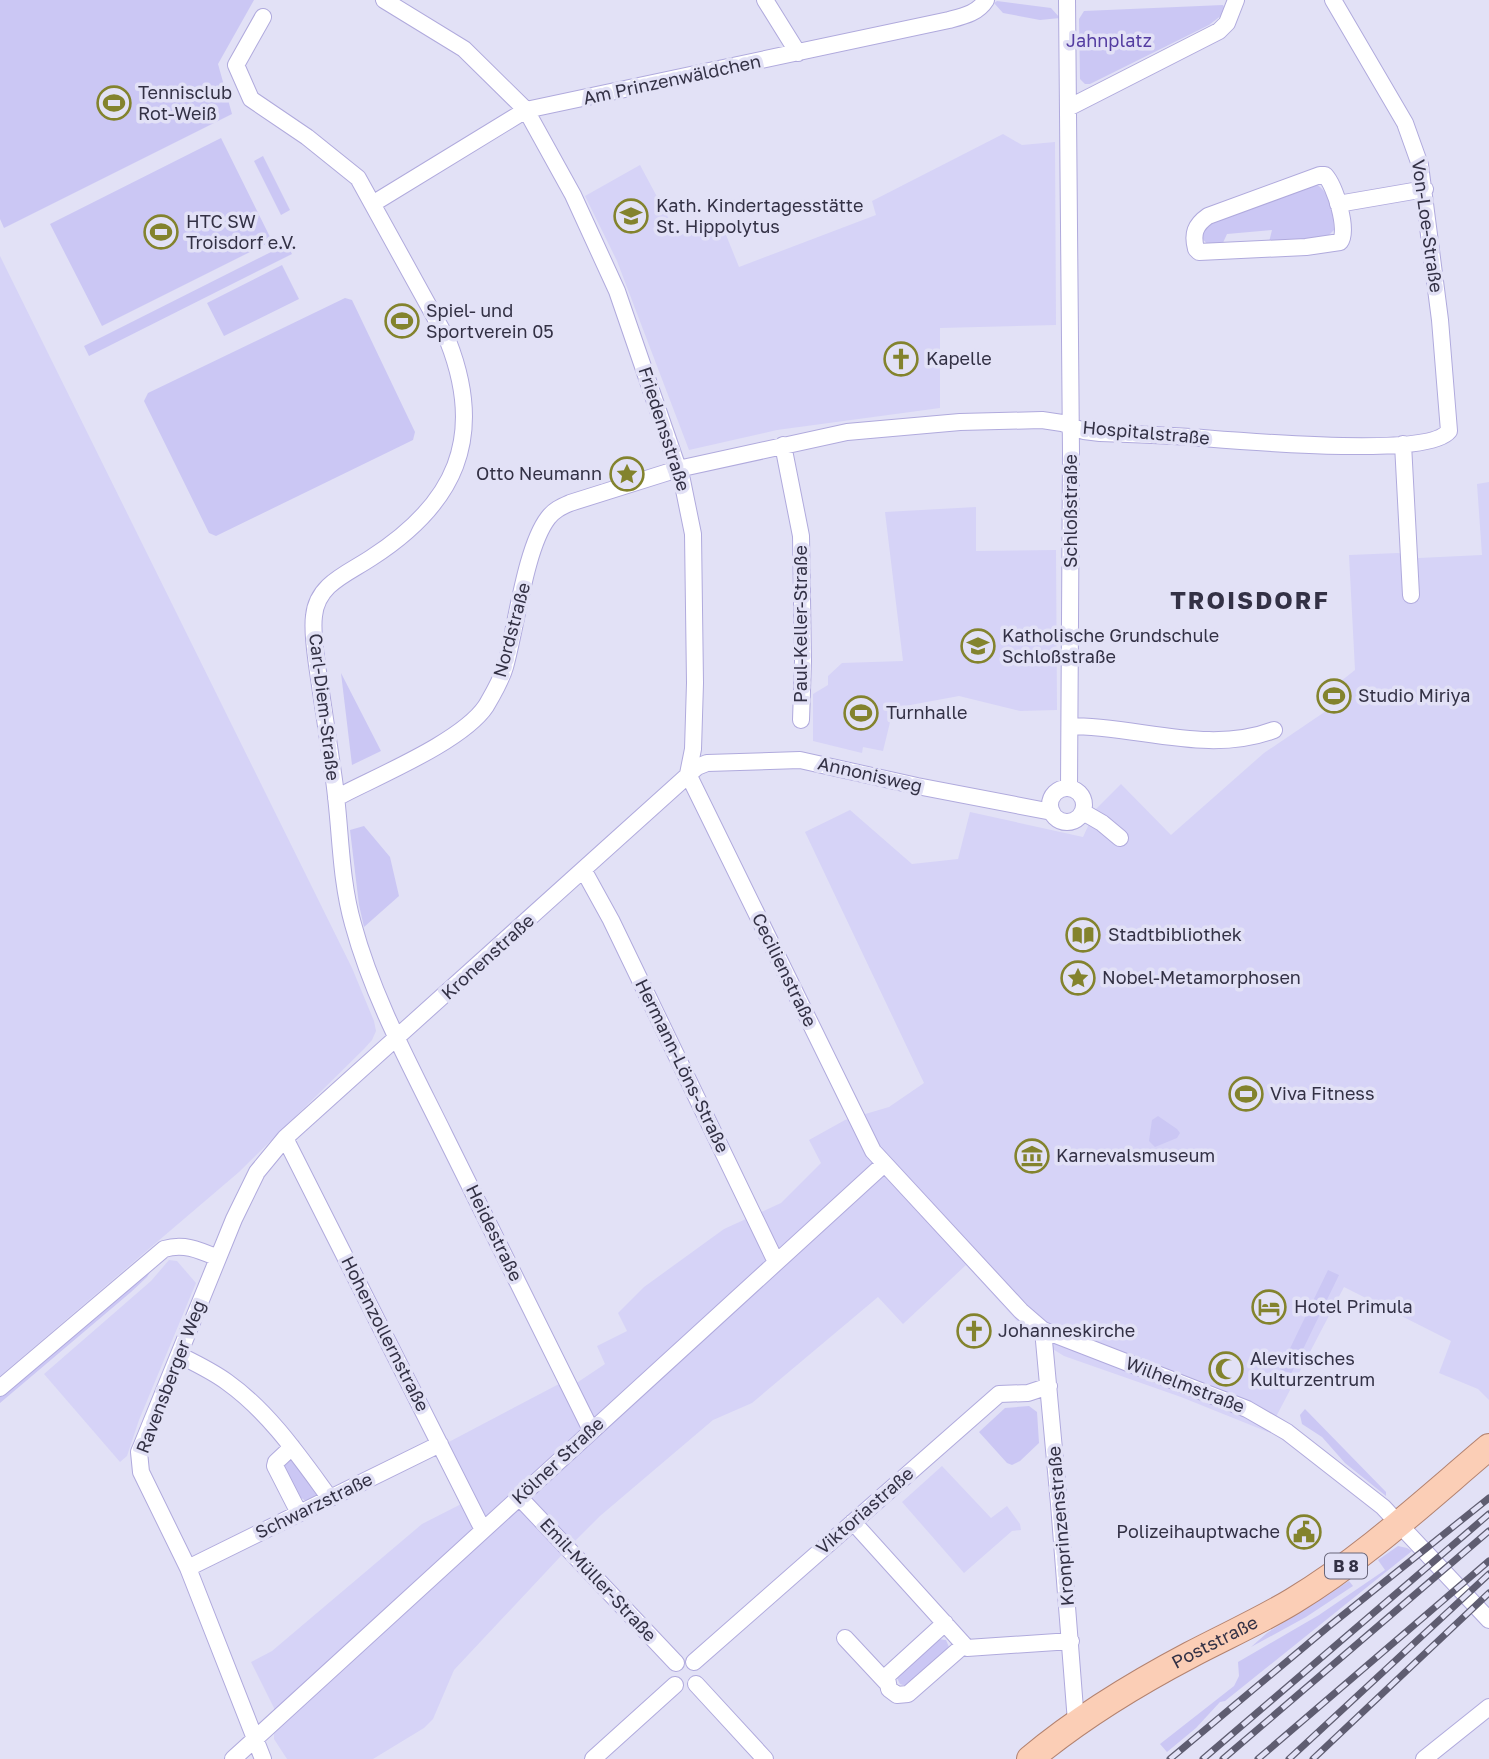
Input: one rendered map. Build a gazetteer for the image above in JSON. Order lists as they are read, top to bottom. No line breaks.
{"streets":{"main road":["B 8","Poststraße"],"street":["Am Prinzenwäldchen","Von-Loe-Straße","Friedensstraße","Hospitalstraße","Schloßstraße","Paul-Keller-Straße","Nordstraße","Carl-Diem-Straße","Annonisweg","Kronenstraße","Cecilienstraße","Hermann-Löns-Straße","Heidestraße","Hohenzollernstraße","Ravensberger Weg","Wilhelmstraße","Kölner Straße","Schwarzstraße","Viktoriastraße","Kronprinzenstraße","Emil-Müller-Straße"]},"crossings":[["Am Prinzenwäldchen","Friedensstraße"],["Am Prinzenwäldchen","Carl-Diem-Straße"],["Von-Loe-Straße","Hospitalstraße"],["Friedensstraße","Hospitalstraße"],["Friedensstraße","Nordstraße"],["Friedensstraße","Annonisweg"],["Friedensstraße","Kronenstraße"],["Friedensstraße","Cecilienstraße"],["Hospitalstraße","Schloßstraße"],["Hospitalstraße","Paul-Keller-Straße"],["Hospitalstraße","Nordstraße"],["Schloßstraße","Annonisweg"],["Nordstraße","Carl-Diem-Straße"],["Carl-Diem-Straße","Kronenstraße"],["Carl-Diem-Straße","Heidestraße"],["Annonisweg","Kronenstraße"],["Annonisweg","Cecilienstraße"],["Kronenstraße","Cecilienstraße"],["Kronenstraße","Hermann-Löns-Straße"],["Kronenstraße","Heidestraße"],["Kronenstraße","Hohenzollernstraße"],["Kronenstraße","Ravensberger Weg"],["Cecilienstraße","Wilhelmstraße"],["Cecilienstraße","Kölner Straße"],["Hermann-Löns-Straße","Kölner Straße"],["Heidestraße","Kölner Straße"],["Hohenzollernstraße","Ravensberger Weg"],["Hohenzollernstraße","Kölner Straße"],["Hohenzollernstraße","Schwarzstraße"],["Ravensberger Weg","Kölner Straße"],["Ravensberger Weg","Schwarzstraße"],["Wilhelmstraße","Kölner Straße"],["Wilhelmstraße","Kronprinzenstraße"],["Wilhelmstraße","B 8"],["Wilhelmstraße","Poststraße"],["Kölner Straße","Emil-Müller-Straße"],["Viktoriastraße","Kronprinzenstraße"],["Viktoriastraße","Emil-Müller-Straße"],["Kronprinzenstraße","Poststraße"],["B 8","Poststraße"]],"districts":["TROISDORF"],"parks":["Jahnplatz"],"places":{"sports":["Tennisclub Rot-Weiß","HTC SW Troisdorf e.V.","Spiel- und Sportverein 05","Studio Miriya","Turnhalle","Viva Fitness"],"school or university":["Kath. Kindertagesstätte St. Hippolytus","Katholische Grundschule Schloßstraße"],"church":["Kapelle","Johanneskirche"],"place":["Otto Neumann","Nobel-Metamorphosen"],"library":["Stadtbibliothek"],"museum":["Karnevalsmuseum"],"hotel":["Hotel Primula"],"mosque":["Alevitisches Kulturzentrum"],"public building":["Polizeihauptwache"]}}
